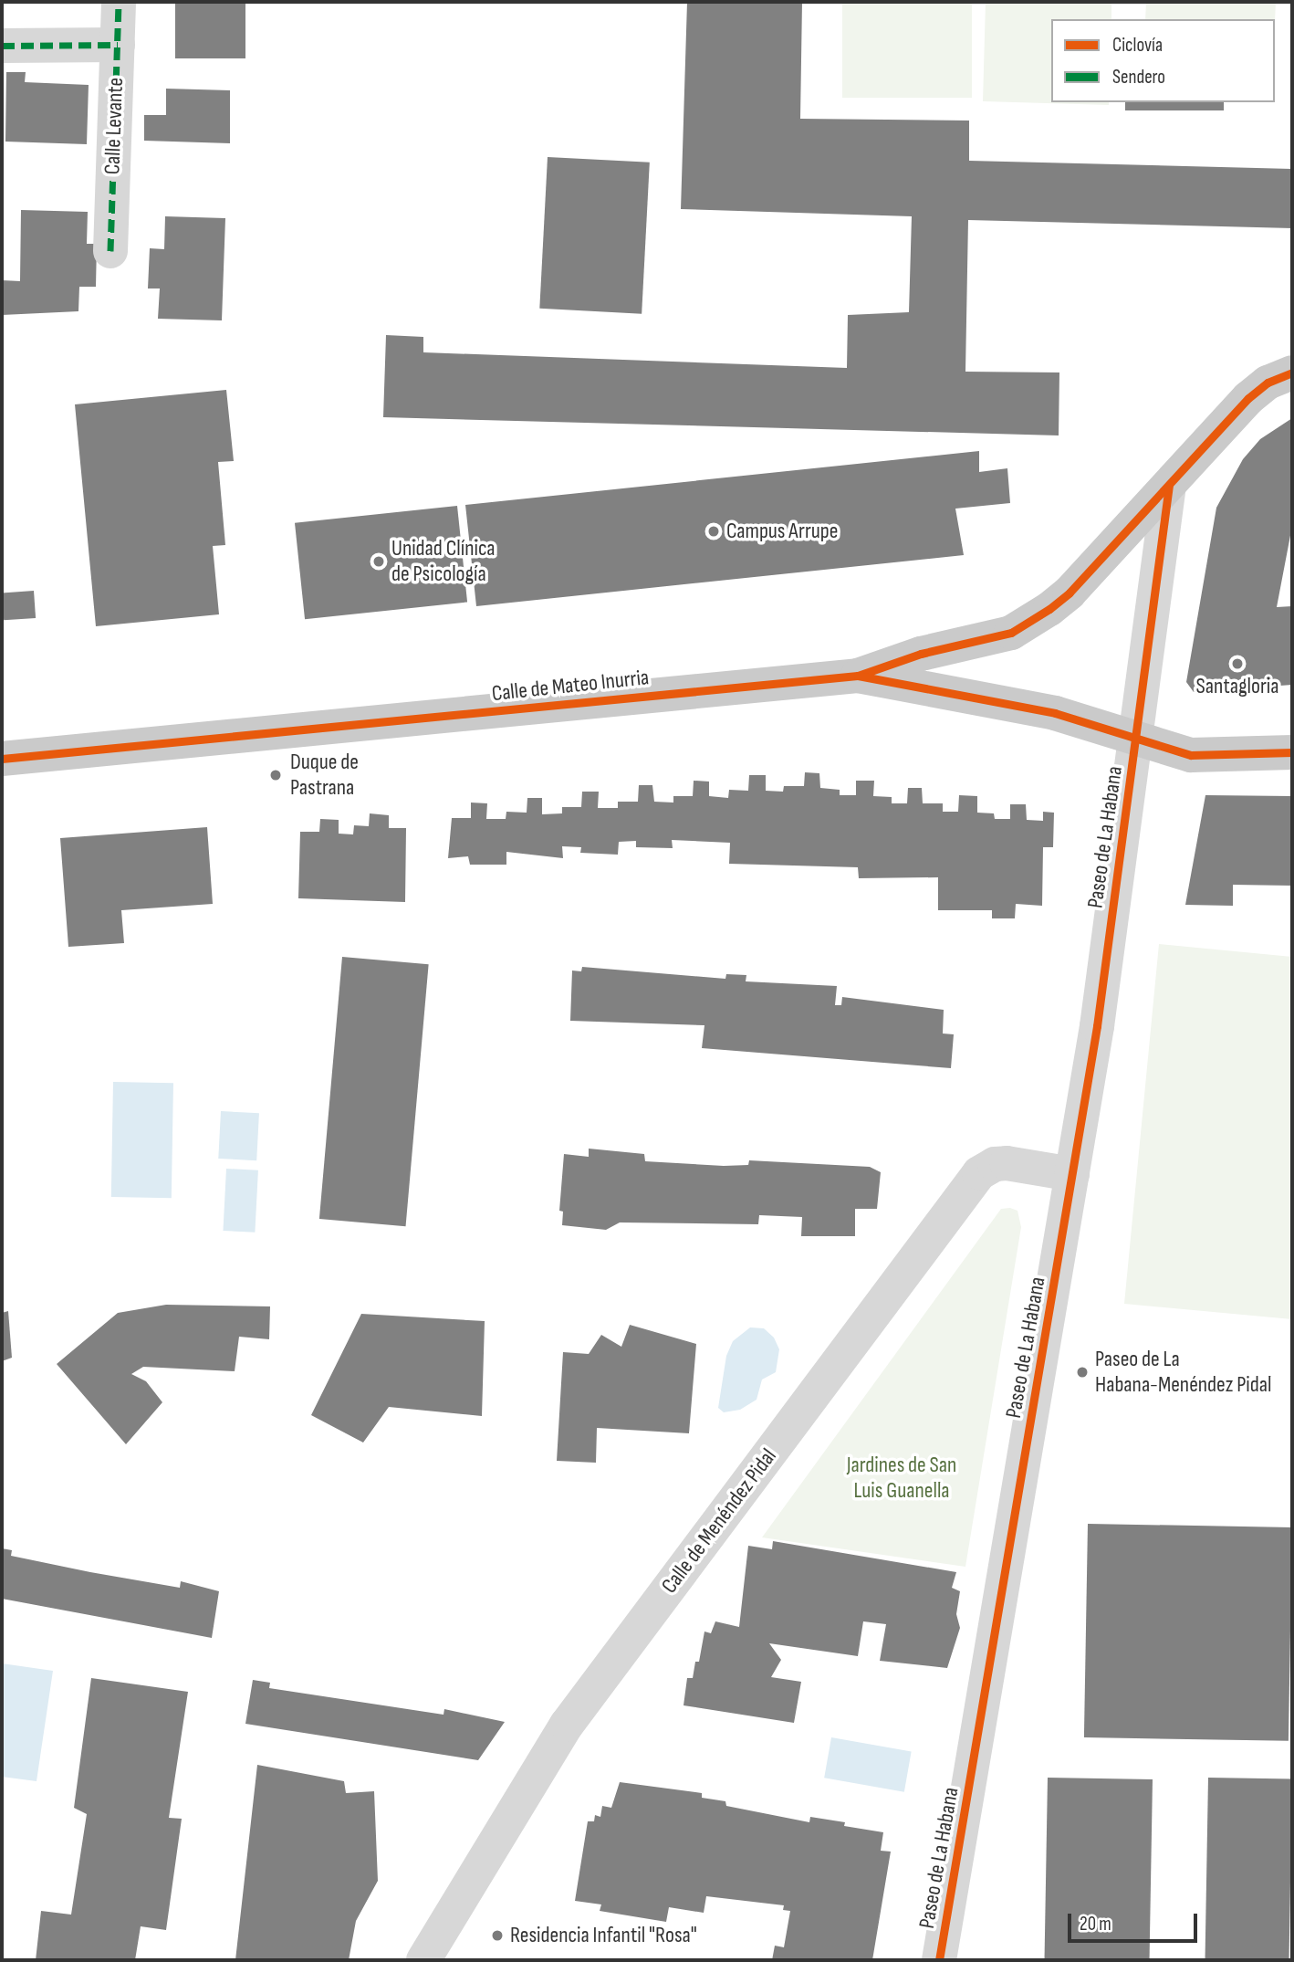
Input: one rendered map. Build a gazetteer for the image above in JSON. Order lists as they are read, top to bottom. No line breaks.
{"streets":{"main road":["Calle de Mateo Inurria"],"street":["Calle Levante","Paseo de La Habana","Calle de Menéndez Pidal"]},"crossings":[["Calle de Mateo Inurria","Paseo de La Habana"],["Paseo de La Habana","Calle de Menéndez Pidal"]],"parks":["Jardines de San Luis Guanella"],"places":["Campus Arrupe","Unidad Clínica de Psicología","Santagloria","Duque de Pastrana","Paseo de La Habana-Menéndez Pidal","Residencia Infantil \"Rosa\""],"legend":["Ciclovía","Sendero"],"scale_bar":"20 m"}
